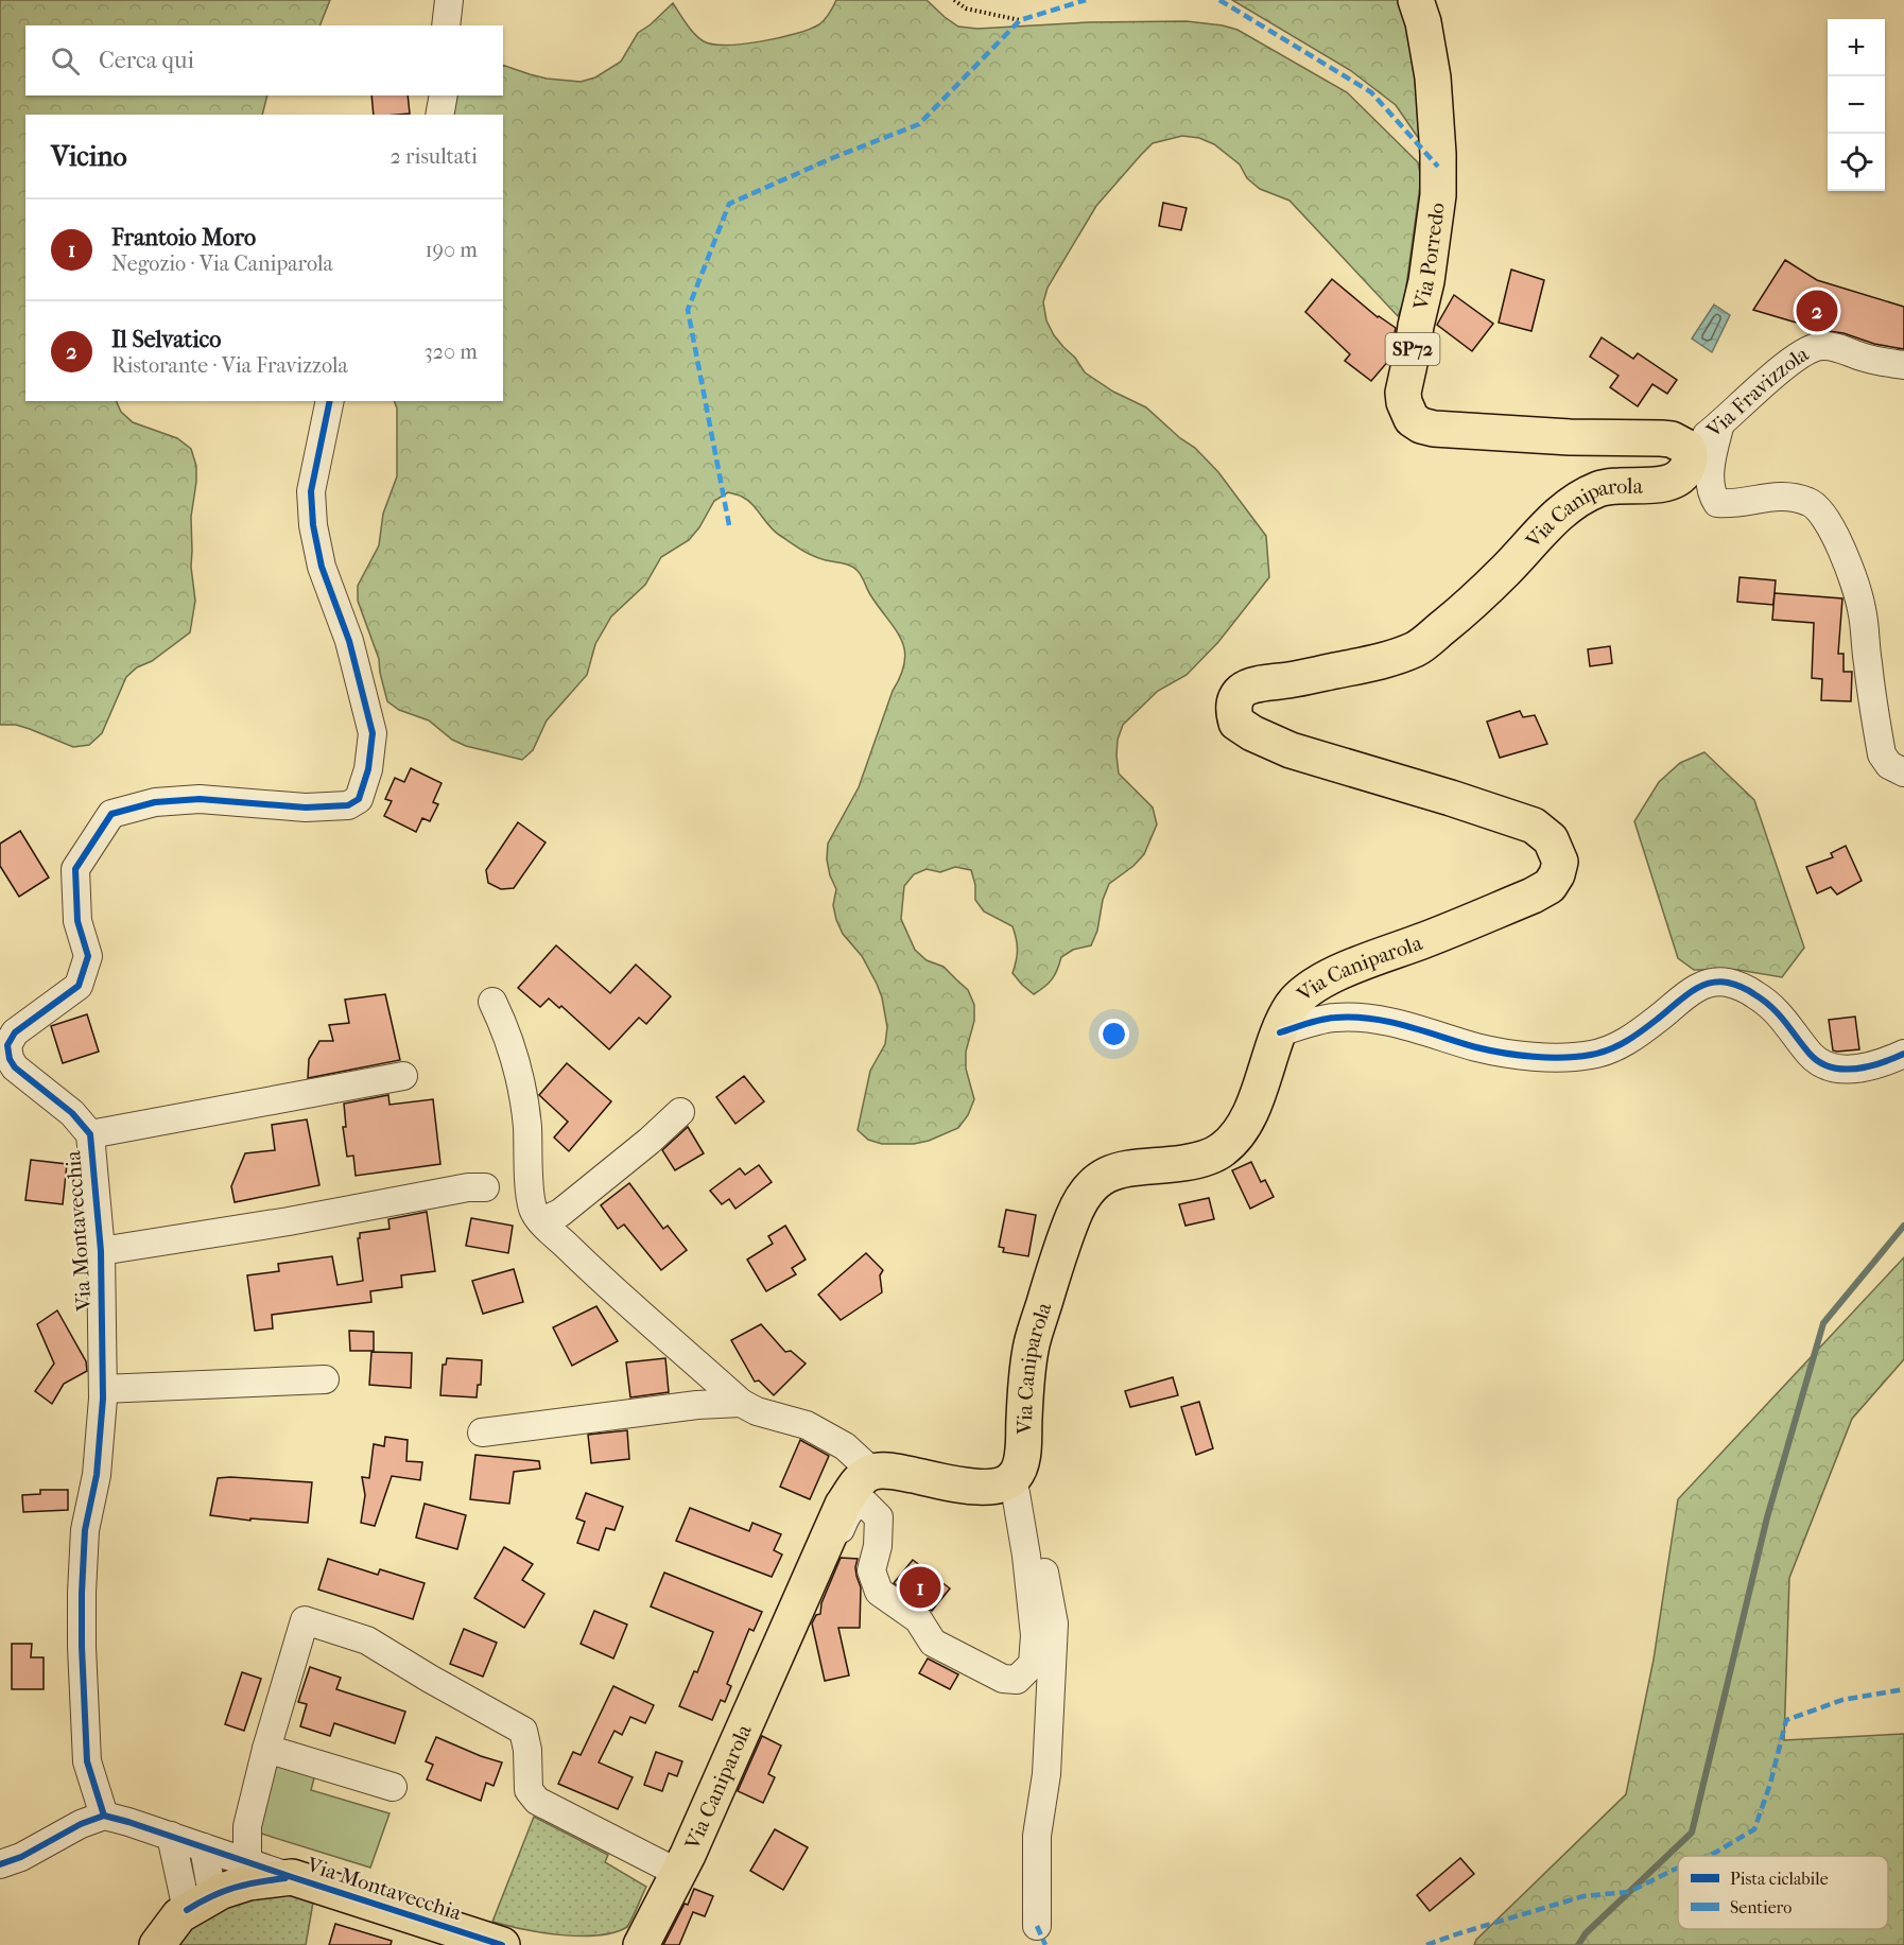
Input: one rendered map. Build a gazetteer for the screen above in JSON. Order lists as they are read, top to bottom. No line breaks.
{"streets":{"main road":["Via Porredo","SP72","Via Caniparola","Via Montavecchia"],"street":["Via Fravizzola"]},"crossings":[["Via Porredo","Via Fravizzola"],["Via Porredo","Via Caniparola"],["Via Fravizzola","Via Caniparola"]],"legend":["Pista ciclabile","Sentiero"],"page":{"map_buttons":["+","−"],"search":"Cerca qui","heading":["Vicino","2 risultati"],"list":[{"mark":"1","name":"Frantoio Moro","note":"Negozio · Via Caniparola","value":"190 m"},{"mark":"2","name":"Il Selvatico","note":"Ristorante · Via Fravizzola","value":"320 m"}],"pins":["2","1"]}}
